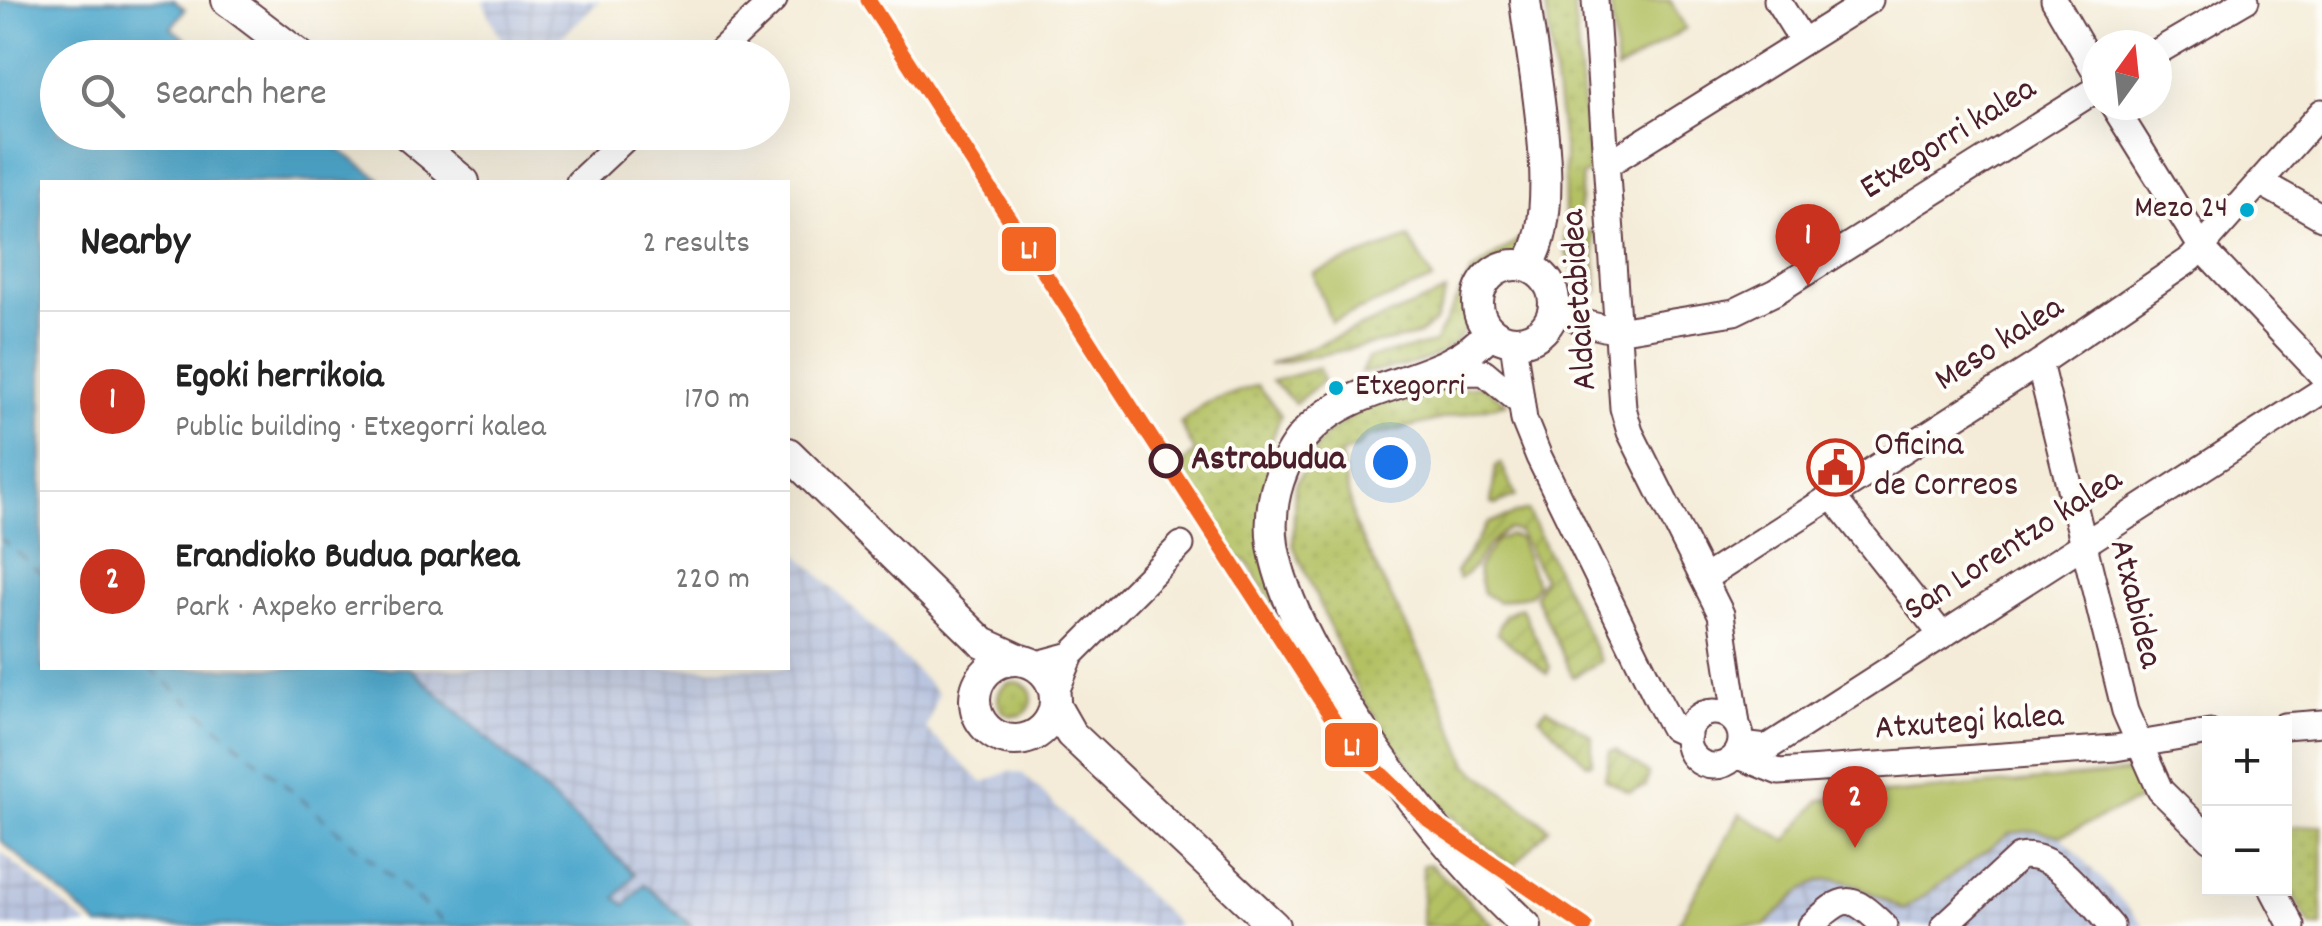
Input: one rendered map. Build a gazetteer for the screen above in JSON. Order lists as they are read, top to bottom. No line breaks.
{"streets":{"street":["Etxegorri kalea","Aldaietabidea","Meso kalea","San Lorentzo kalea","Atxabidea","Atxutegi kalea"]},"crossings":[["Etxegorri kalea","Aldaietabidea"],["Aldaietabidea","Meso kalea"],["Meso kalea","Atxabidea"],["San Lorentzo kalea","Atxabidea"],["San Lorentzo kalea","Atxutegi kalea"],["Atxabidea","Atxutegi kalea"]],"places":{"other":["Mezo 24","Etxegorri","Astrabudua"],"public building":["Oficina de Correos"]},"lines":["transit line L1"],"north":"top","page":{"search":"Search here","heading":["Nearby","2 results"],"pins":["1","2"],"list":[{"mark":"1","name":"Egoki herrikoia","note":"Public building · Etxegorri kalea","value":"170 m"},{"mark":"2","name":"Erandioko Budua parkea","note":"Park · Axpeko erribera","value":"220 m"}],"map_buttons":["+","−"]}}
